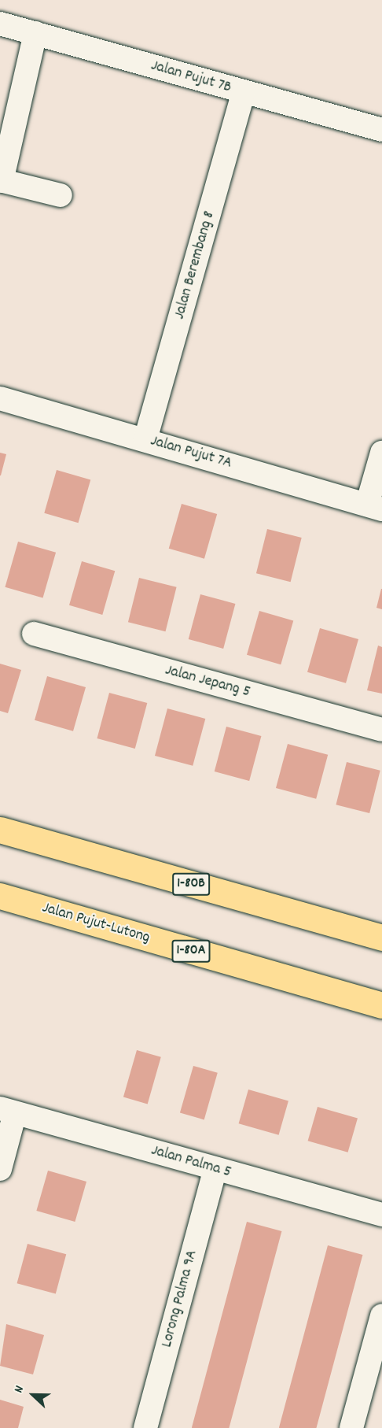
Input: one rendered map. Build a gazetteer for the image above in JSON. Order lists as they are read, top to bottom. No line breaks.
{"streets":{"highway":["1-80B","Jalan Pujut-Lutong","1-80A"],"street":["Jalan Pujut 7B","Jalan Berembang 8","Jalan Pujut 7A","Jalan Jepang 5","Jalan Palma 5","Lorong Palma 9A"]},"crossings":[["Jalan Pujut 7B","Jalan Berembang 8"],["Jalan Berembang 8","Jalan Pujut 7A"],["Jalan Palma 5","Lorong Palma 9A"]],"north":"left"}
